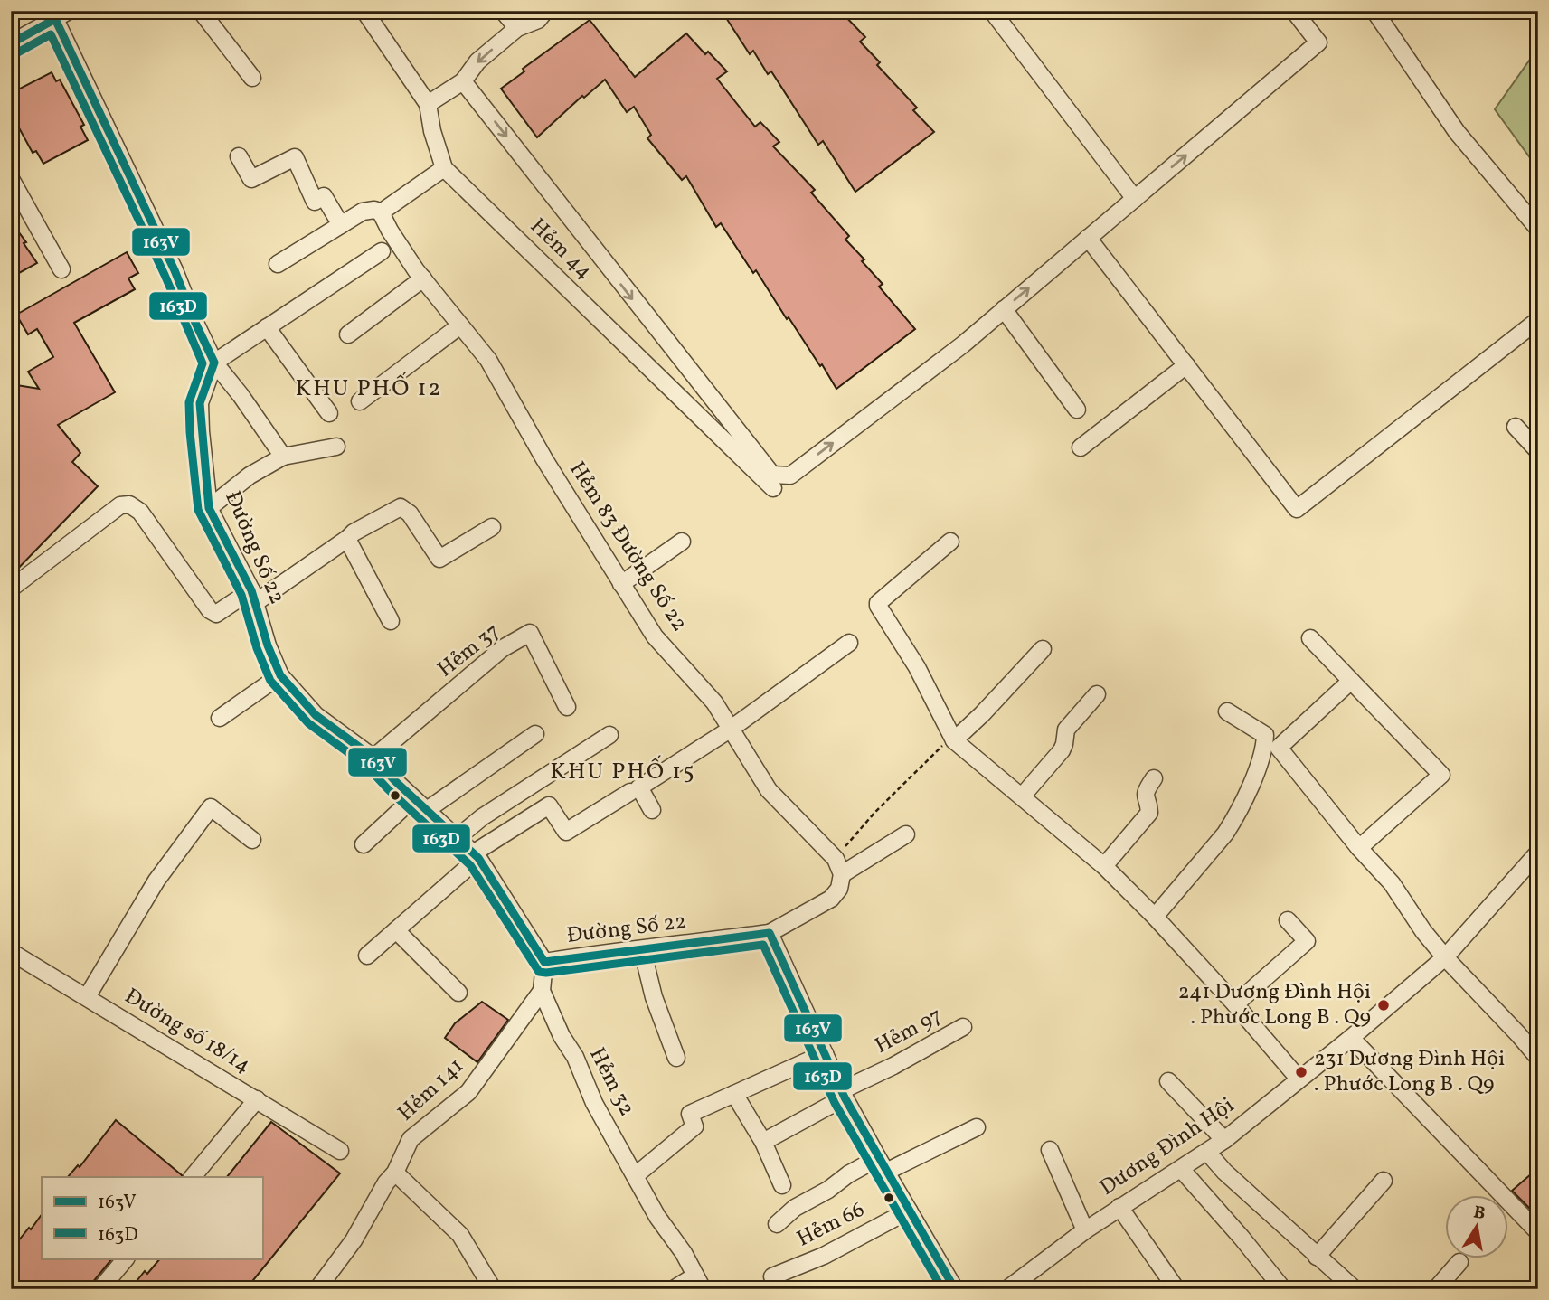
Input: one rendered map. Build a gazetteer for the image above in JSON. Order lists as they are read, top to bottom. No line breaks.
{"streets":{"street":["Hẻm 44","Hẻm 83 Đường Số 22","Đường Số 22","Hẻm 37","Đường số 18/14","Hẻm 97","Hẻm 32","Hẻm 141","Dương Đình Hội","Hẻm 66"]},"crossings":[["Đường Số 22","Hẻm 37"],["Đường Số 22","Hẻm 32"],["Hẻm 32","Hẻm 141"]],"districts":["KHU PHỐ 12","KHU PHỐ 15"],"places":["241 Dương Đình Hội . Phước Long B . Q9","231 Dương Đình Hội . Phước Long B . Q9"],"lines":["transit line 163V","transit line 163D"],"legend":["163V","163D"],"north":"top"}
